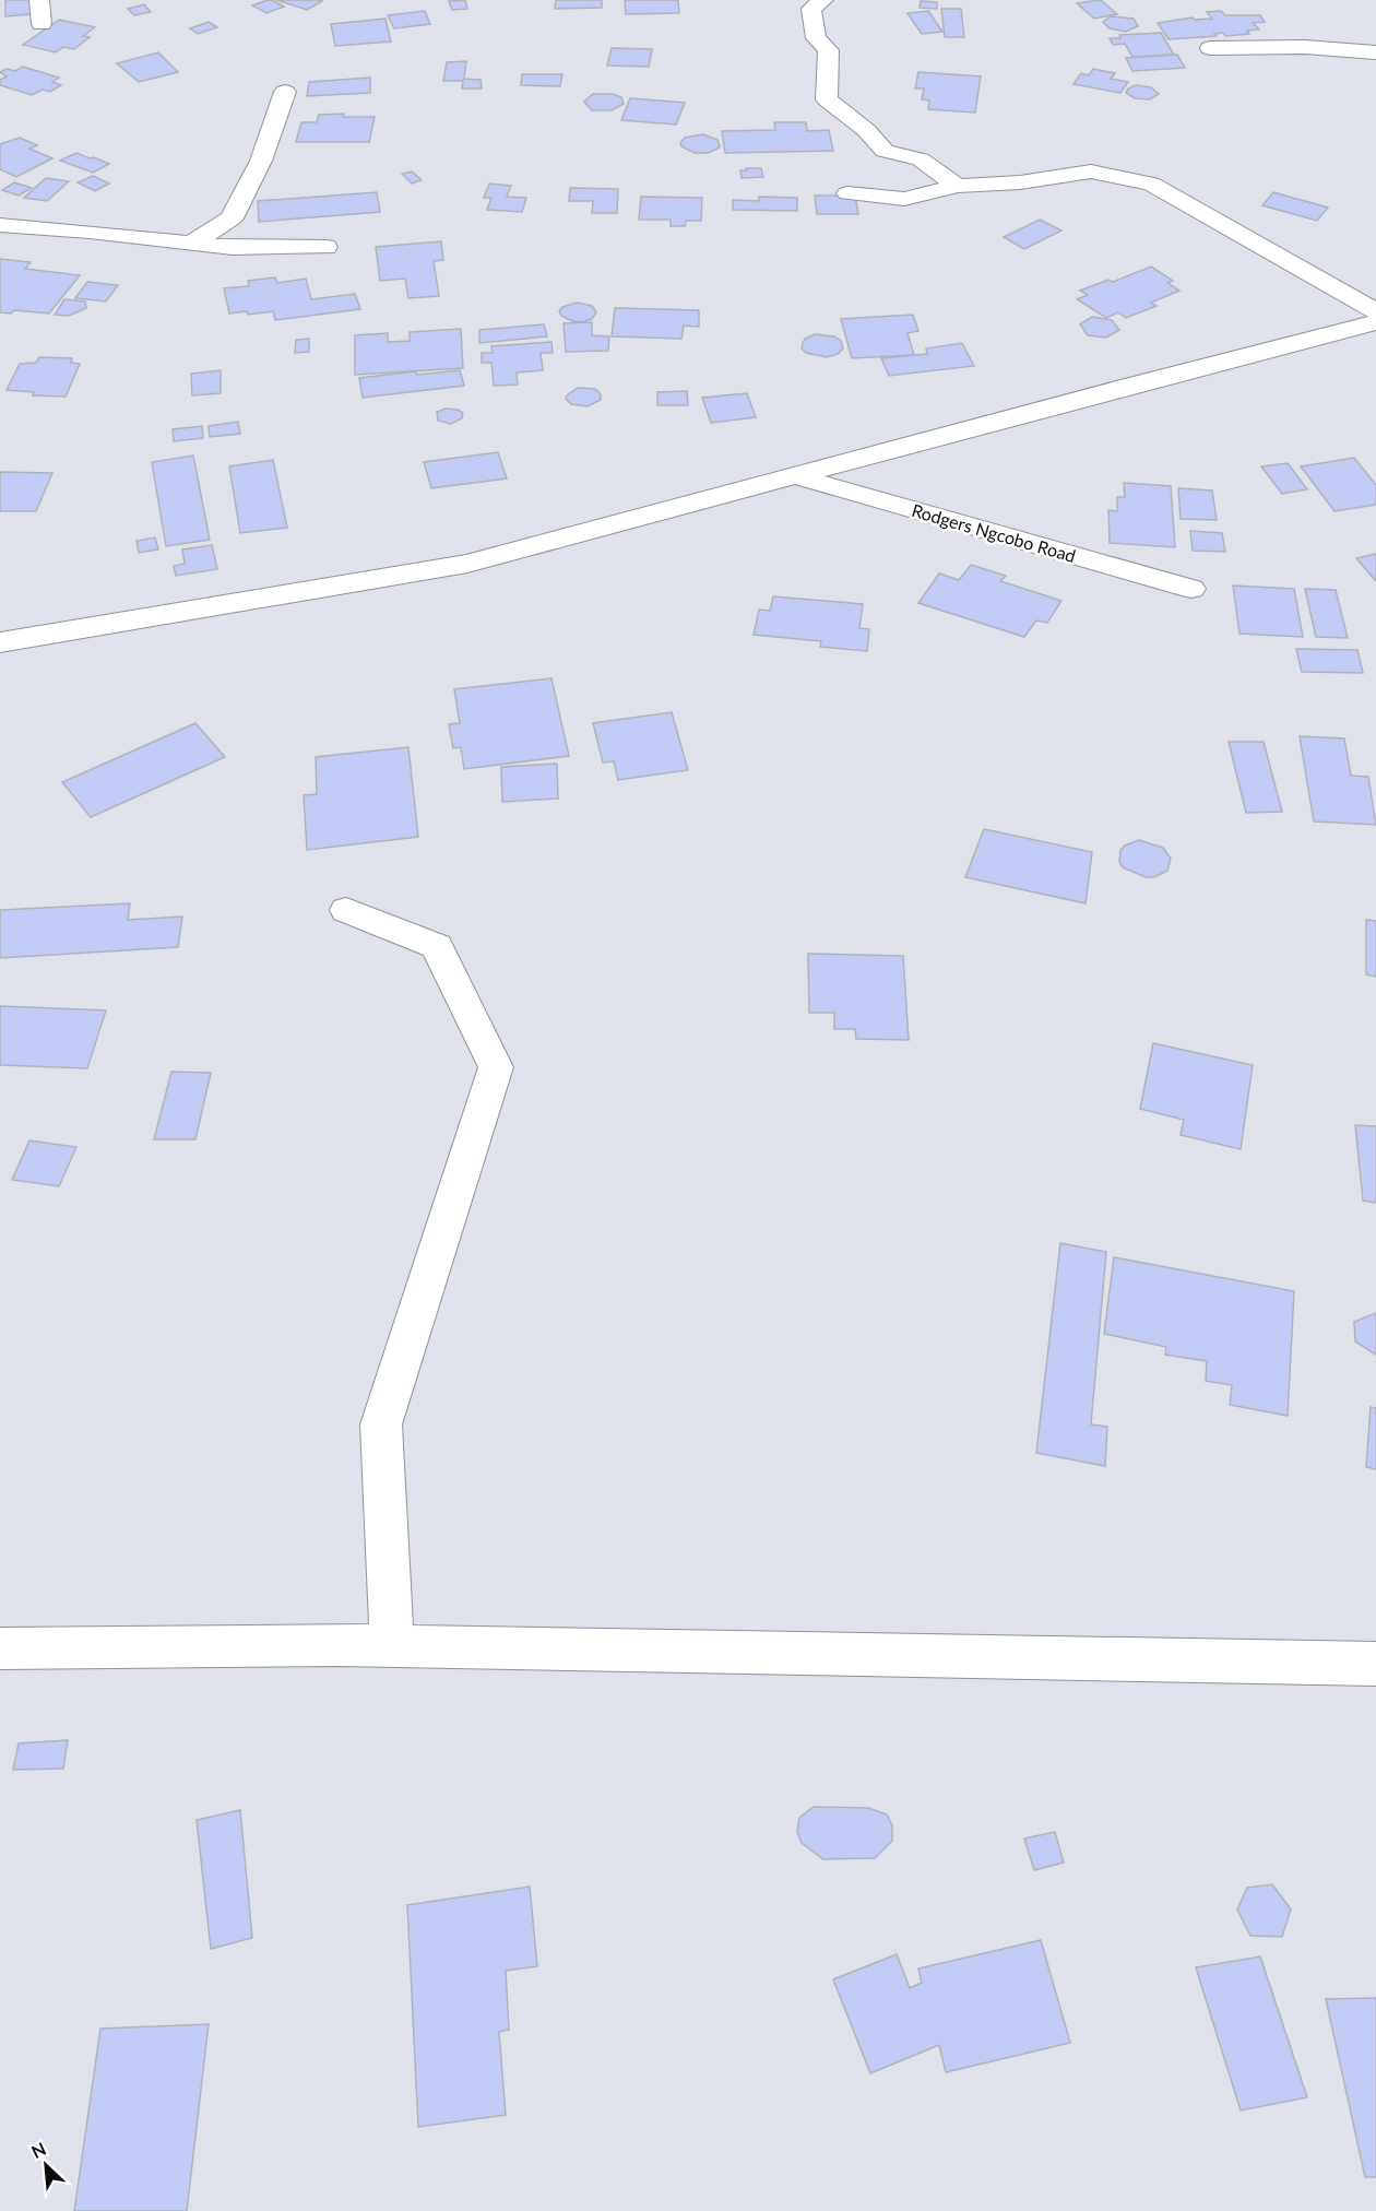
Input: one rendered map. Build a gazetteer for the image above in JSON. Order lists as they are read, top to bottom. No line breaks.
{"streets":{"street":["Rodgers Ngcobo Road"]},"north":"top left"}
